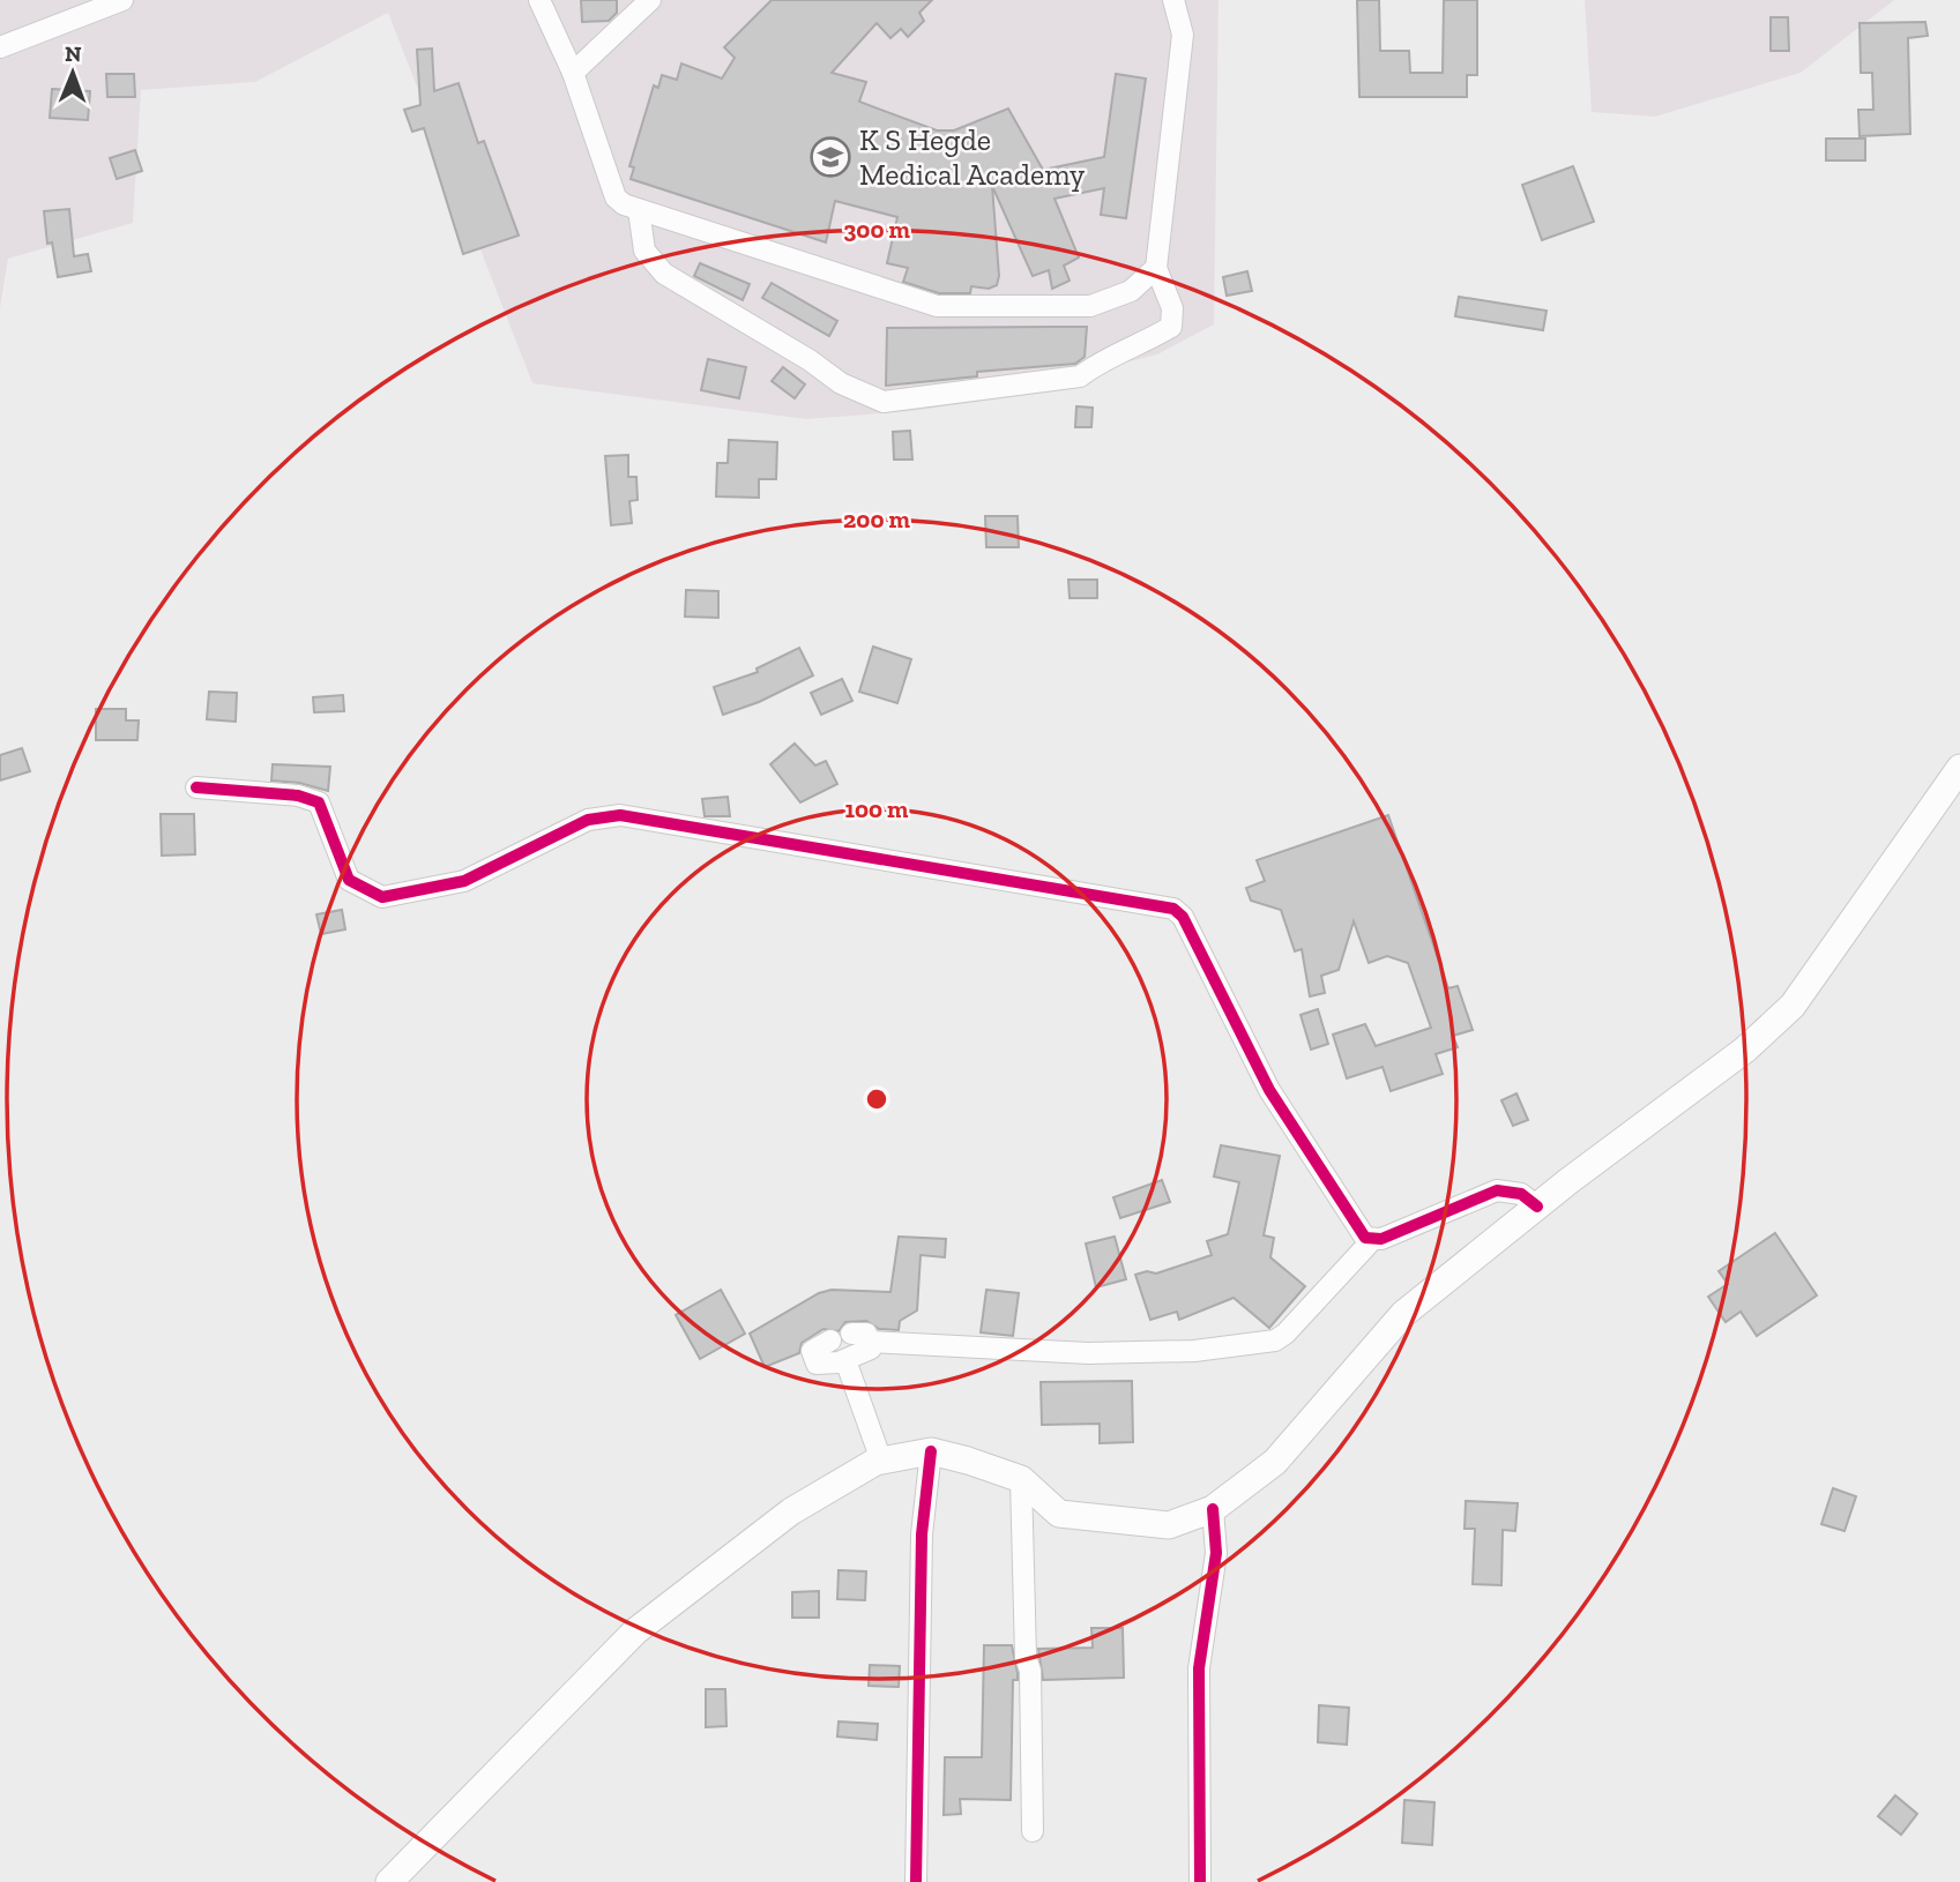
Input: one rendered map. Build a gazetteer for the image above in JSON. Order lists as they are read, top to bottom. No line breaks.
{"places":{"school or university":["K S Hegde Medical Academy"]},"north":"top","rings":["300 m","200 m","100 m"]}
